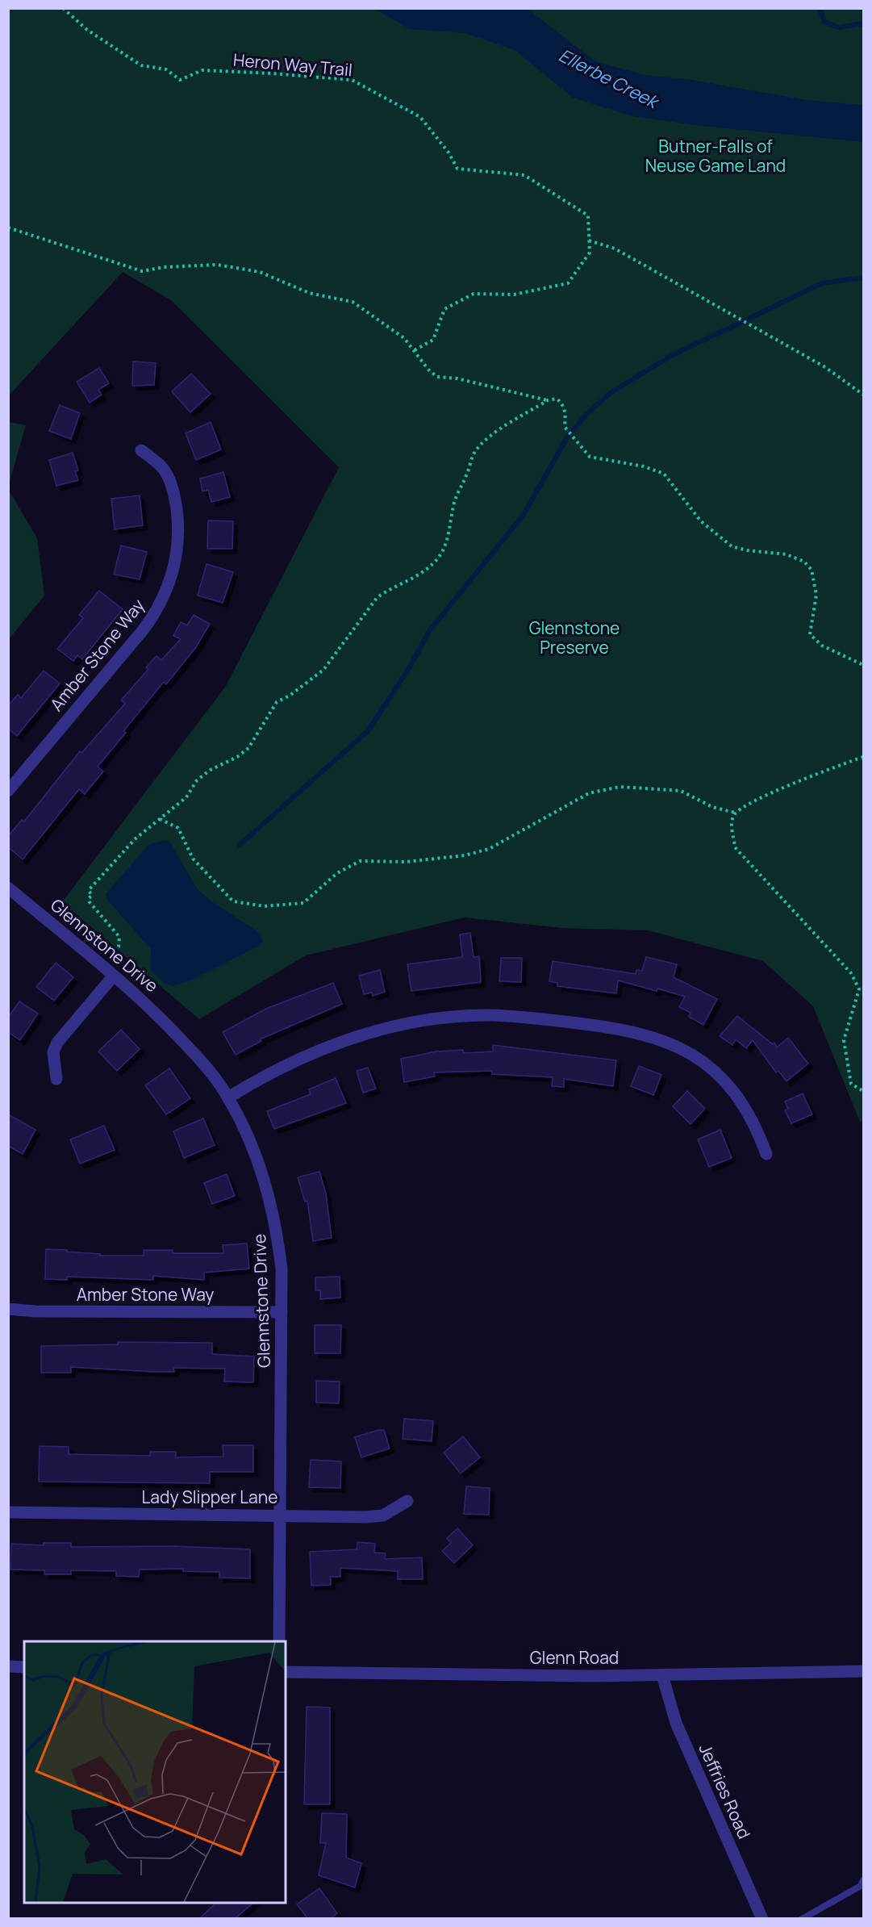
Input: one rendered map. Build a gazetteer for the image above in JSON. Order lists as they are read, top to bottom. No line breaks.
{"streets":{"street":["Amber Stone Way","Glennstone Drive","Lady Slipper Lane","Glenn Road","Jeffries Road"],"path":["Heron Way Trail"]},"crossings":[["Amber Stone Way","Glennstone Drive"],["Glennstone Drive","Lady Slipper Lane"],["Glenn Road","Jeffries Road"]],"water":["Ellerbe Creek"],"parks":["Butner-Falls of Neuse Game Land","Glennstone Preserve"]}
